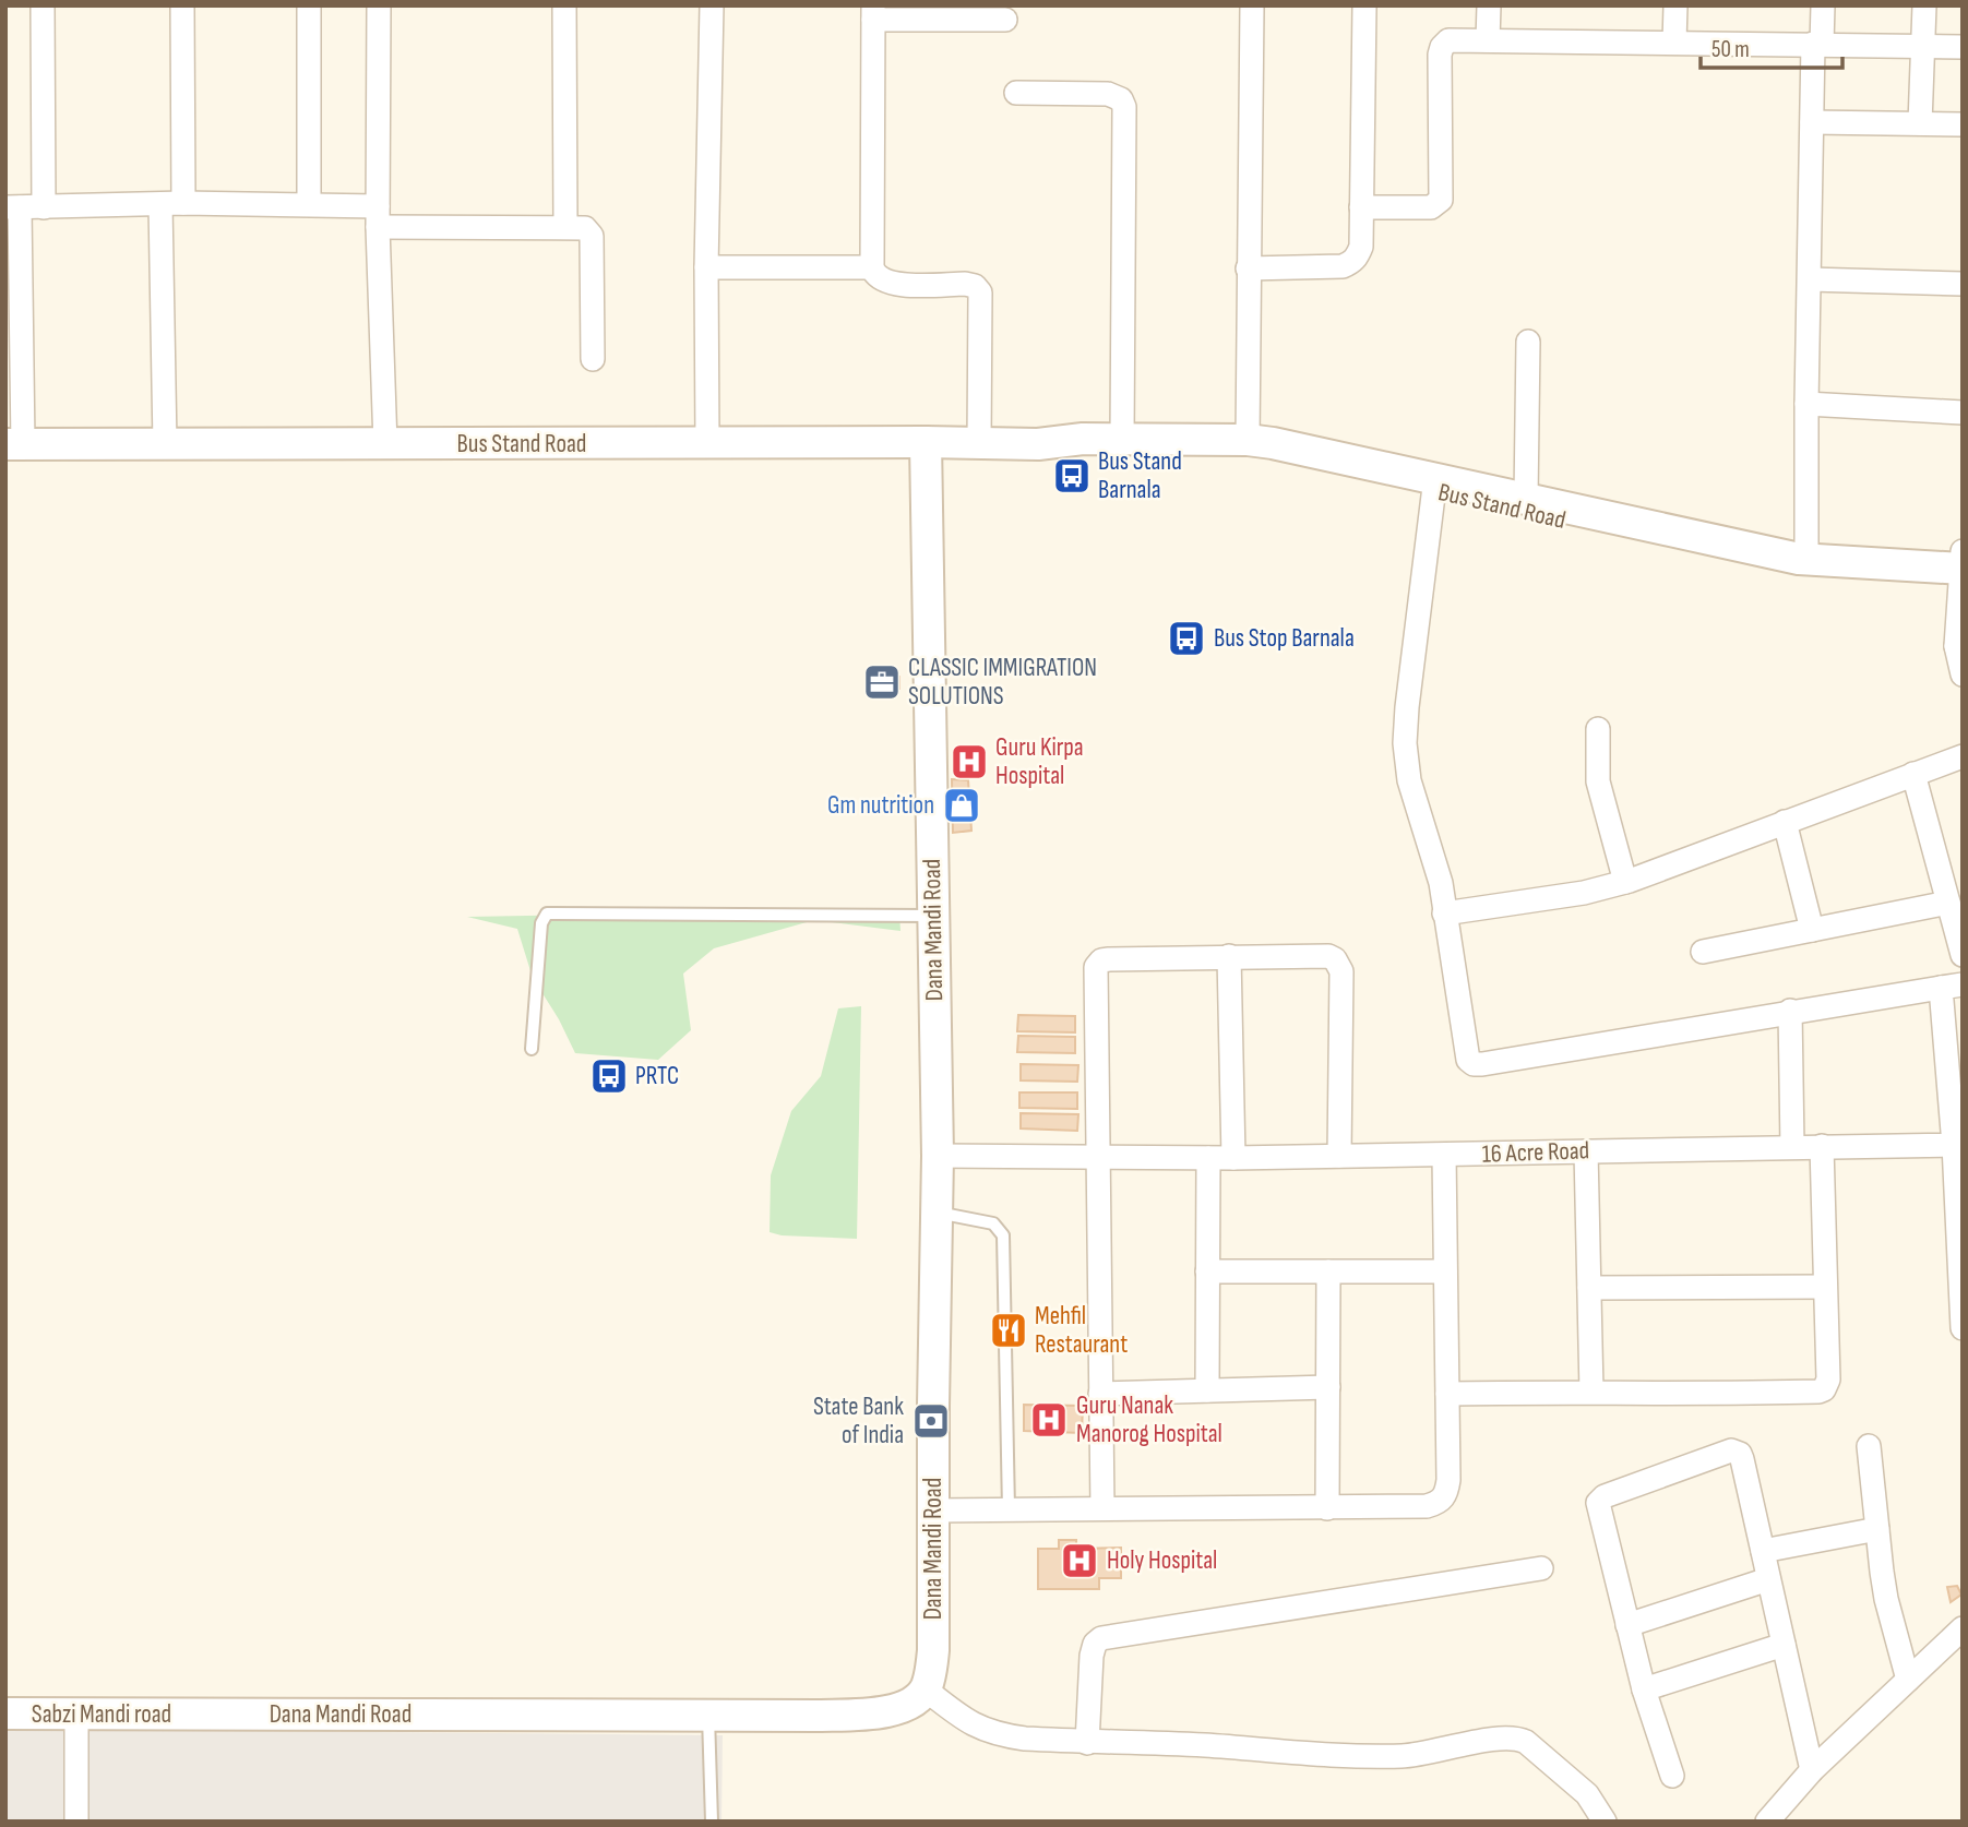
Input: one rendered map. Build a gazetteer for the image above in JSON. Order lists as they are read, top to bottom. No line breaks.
{"streets":{"street":["Bus Stand Road","Dana Mandi Road","16 Acre Road","Sabzi Mandi road"]},"crossings":[["Bus Stand Road","Dana Mandi Road"],["Dana Mandi Road","16 Acre Road"],["Dana Mandi Road","Sabzi Mandi road"]],"places":{"bus stop":["Bus Stand Barnala","Bus Stop Barnala","PRTC"],"office":["CLASSIC IMMIGRATION SOLUTIONS"],"hospital":["Guru Kirpa Hospital","Guru Nanak Manorog Hospital","Holy Hospital"],"shop":["Gm nutrition"],"restaurant":["Mehfil Restaurant"],"bank":["State Bank of India"]},"scale_bar":"50 m"}
